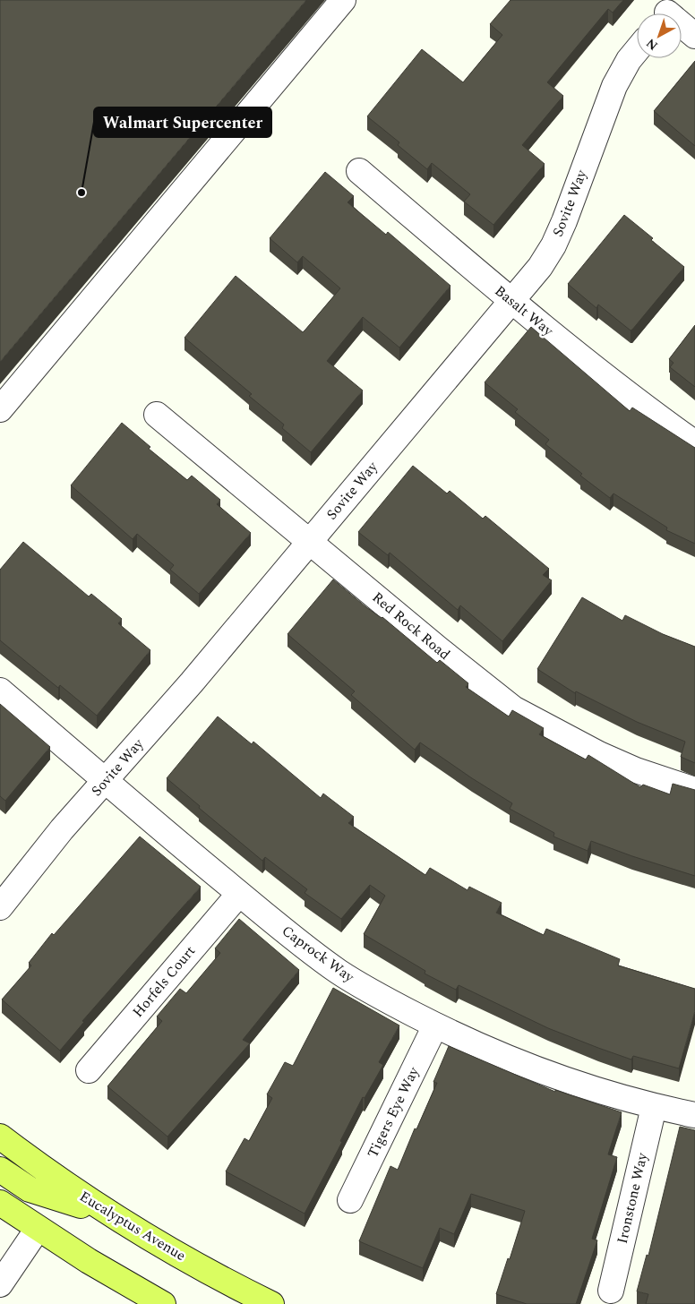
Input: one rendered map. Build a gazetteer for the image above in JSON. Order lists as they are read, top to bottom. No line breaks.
{"streets":{"main road":["Eucalyptus Avenue"],"street":["Sovite Way","Basalt Way","Red Rock Road","Caprock Way","Horfels Court","Tigers Eye Way","Ironstone Way"]},"crossings":[["Sovite Way","Basalt Way"],["Sovite Way","Red Rock Road"],["Sovite Way","Caprock Way"],["Caprock Way","Horfels Court"],["Caprock Way","Tigers Eye Way"],["Caprock Way","Ironstone Way"]],"places":["Walmart Supercenter"],"north":"bottom left"}
